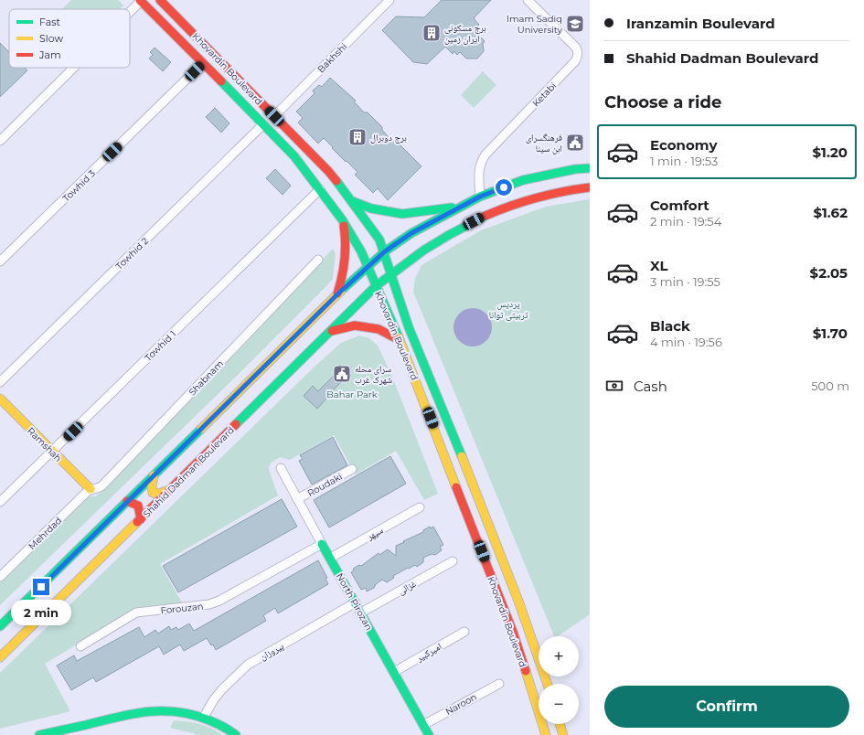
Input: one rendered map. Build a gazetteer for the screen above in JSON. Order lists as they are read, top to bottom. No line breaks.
{"streets":{"main road":["Khovardin Boulevard","Ramshah","Shahid Dadman Boulevard","North Pirozan"],"street":["Bakhshi","Ketabi","Towhid 3","Towhid 2","Towhid 1","Shabnam","Roudaki","Mehrdad","سپهر","غزالی","Forouzan","پیروزان","امیرکبیر","Naroon"]},"crossings":[["Bakhshi","Khovardin Boulevard"],["Khovardin Boulevard","Towhid 3"],["Khovardin Boulevard","Towhid 2"],["Khovardin Boulevard","Towhid 1"],["Khovardin Boulevard","Shahid Dadman Boulevard"],["Towhid 1","Ramshah"],["Shabnam","Ramshah"],["Shabnam","Mehrdad"],["Ramshah","Mehrdad"],["Roudaki","North Pirozan"],["سپهر","North Pirozan"],["غزالی","North Pirozan"],["North Pirozan","Forouzan"],["North Pirozan","پیروزان"],["North Pirozan","امیرکبیر"],["North Pirozan","Naroon"]],"parks":["پردیس تربیتی توانا","Bahar Park"],"places":{"school or university":["Imam Sadiq University"],"building":["برج مسکونی ایران زمین","برج دوبرال"],"public building":["فرهنگسرای ابن سینا","سرای محله شهرک غرب"]},"legend":["Fast","Slow","Jam"],"page":{"banner":["Iranzamin Boulevard","Shahid Dadman Boulevard"],"heading":"Choose a ride","list":[{"name":"Economy","note":"1 min · 19:53","value":"$1.20"},{"name":"Comfort","note":"2 min · 19:54","value":"$1.62"},{"name":"XL","note":"3 min · 19:55","value":"$2.05"},{"name":"Black","note":"4 min · 19:56","value":"$1.70"}],"pay":["Cash","500 m"],"bubble":"2 min","map_buttons":["+","−"],"buttons":"Confirm"}}
